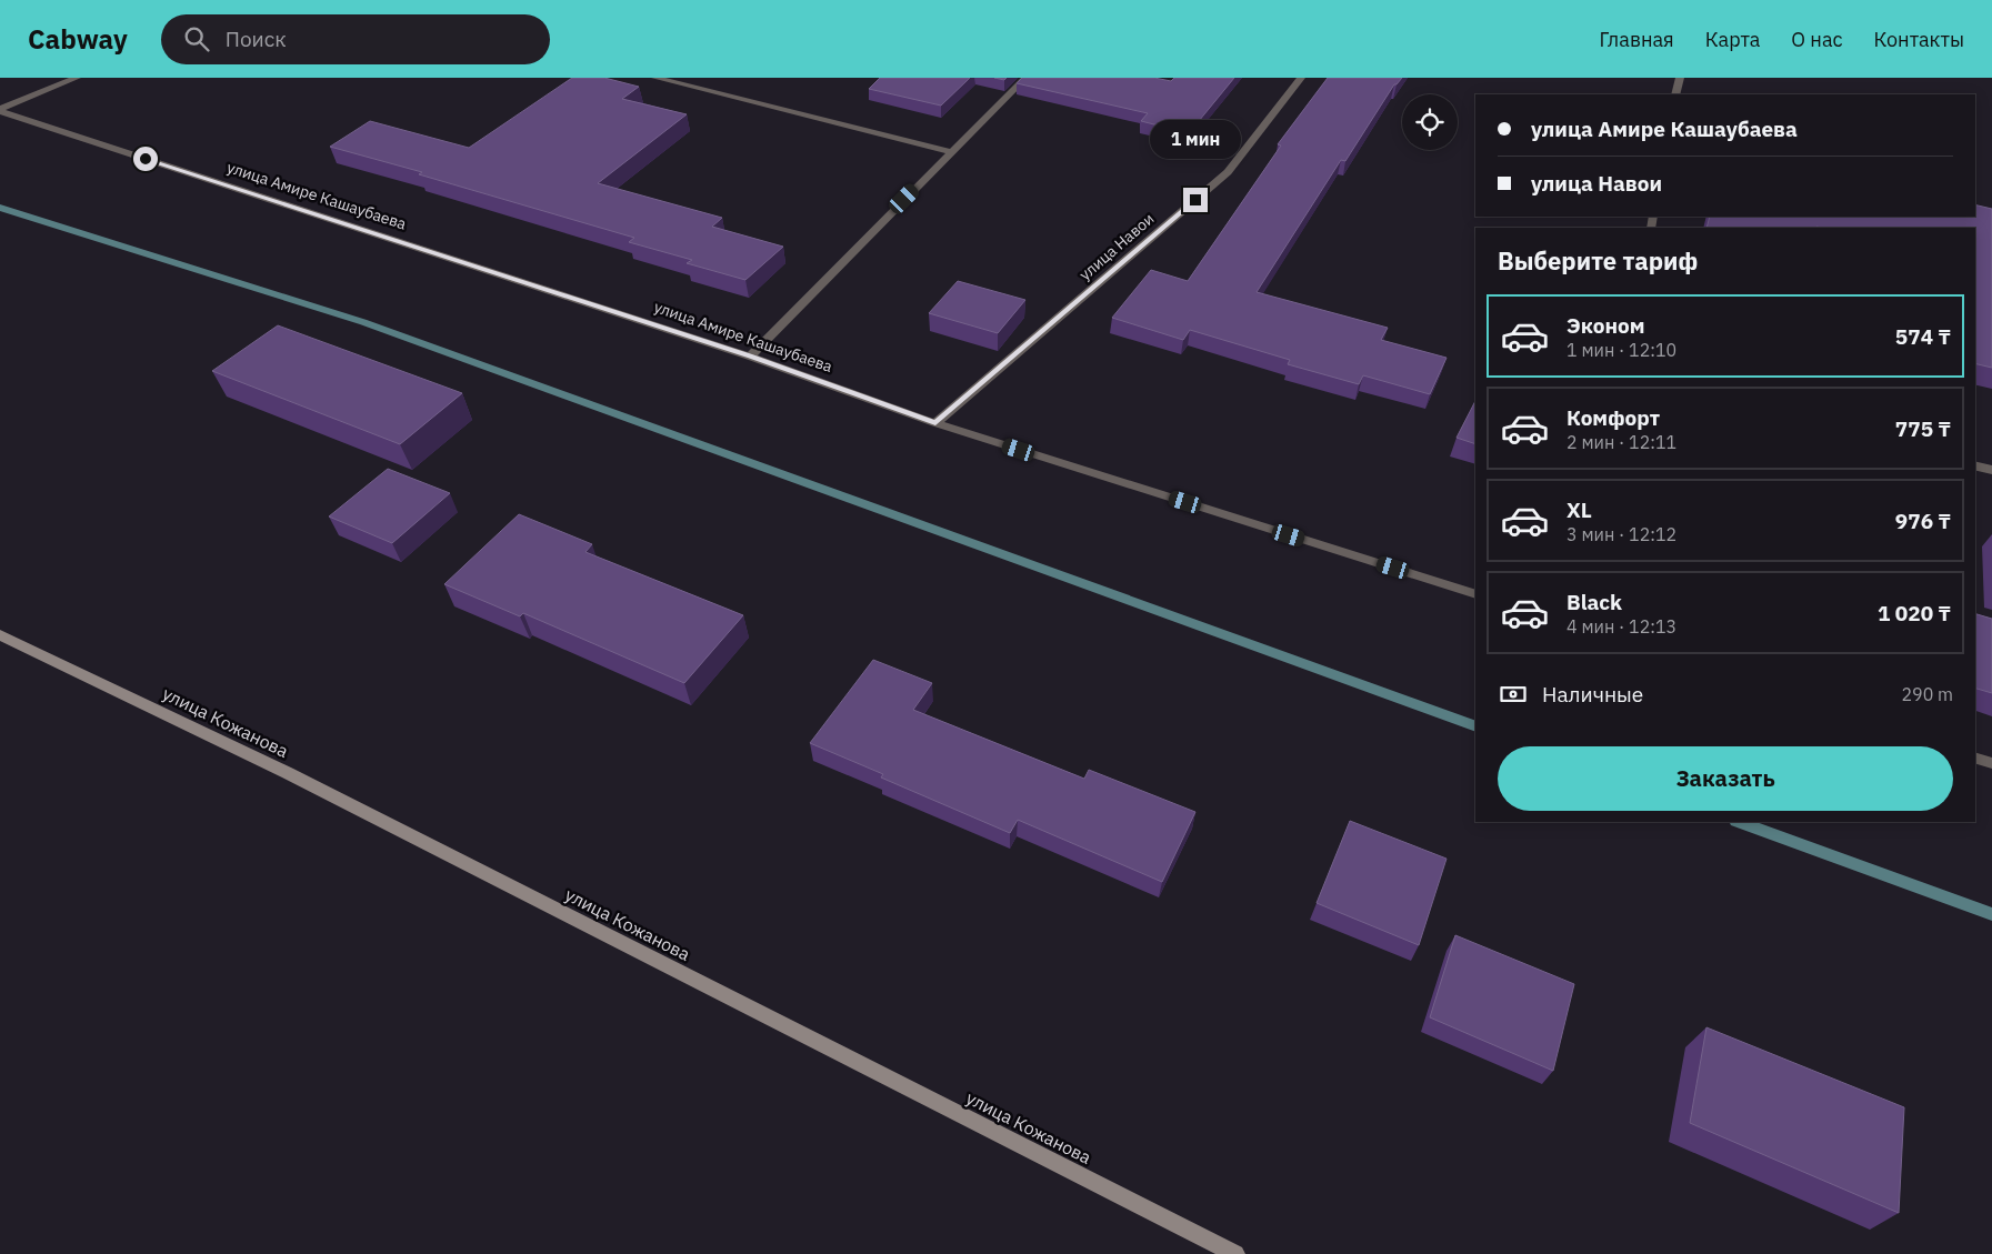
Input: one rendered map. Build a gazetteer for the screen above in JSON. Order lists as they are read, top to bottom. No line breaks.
{"streets":{"main road":["улица Кожанова"],"street":["улица Амире Кашаубаева","улица Навои"]},"crossings":[["улица Амире Кашаубаева","улица Навои"]],"page":{"header":"Cabway","search":"Поиск","nav":["Главная","Карта","О нас","Контакты"],"banner":["улица Амире Кашаубаева","улица Навои"],"bubble":"1 мин","heading":"Выберите тариф","list":[{"name":"Эконом","note":"1 мин · 12:10","value":"574 ₸"},{"name":"Комфорт","note":"2 мин · 12:11","value":"775 ₸"},{"name":"XL","note":"3 мин · 12:12","value":"976 ₸"},{"name":"Black","note":"4 мин · 12:13","value":"1 020 ₸"}],"pay":["Наличные","290 m"],"buttons":"Заказать"}}
